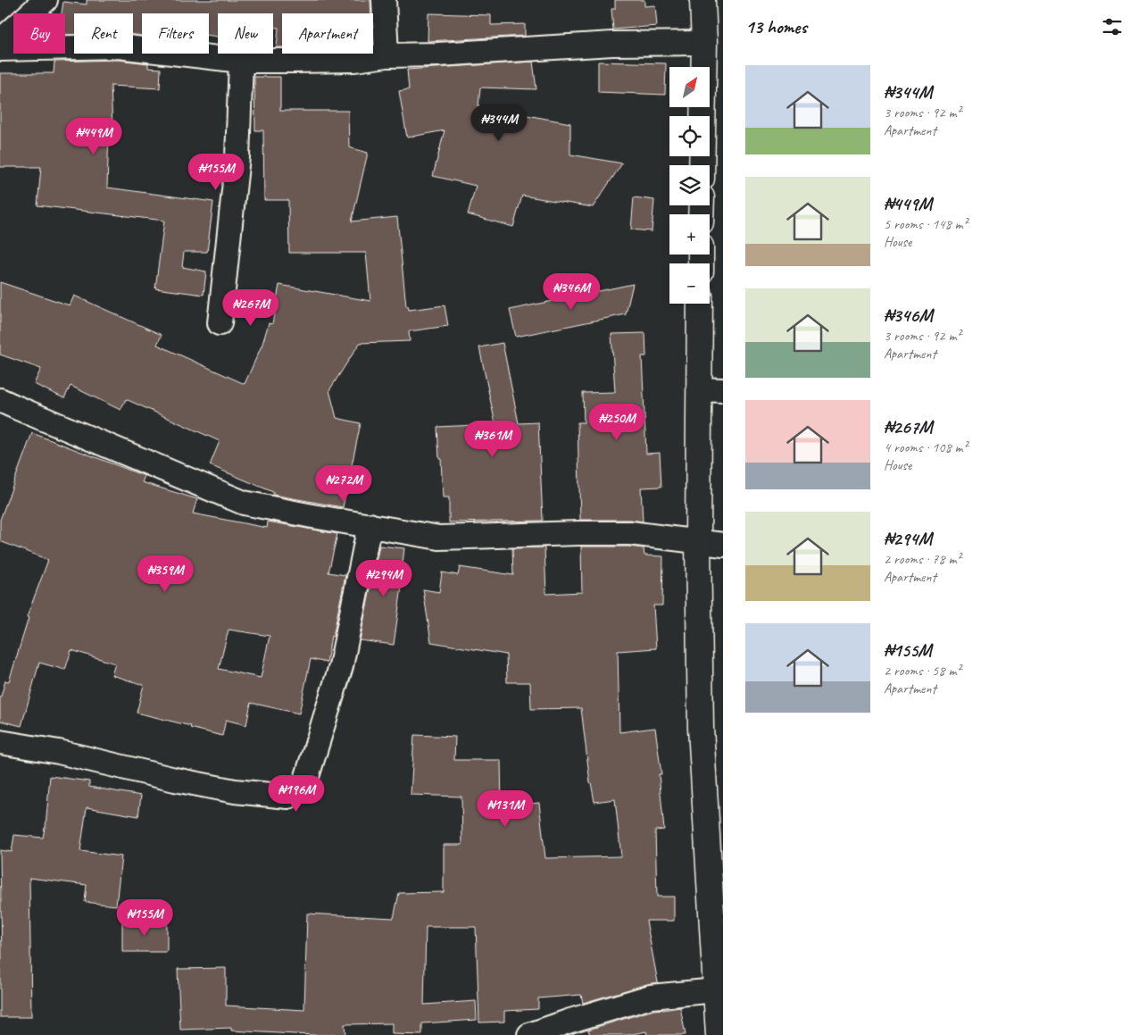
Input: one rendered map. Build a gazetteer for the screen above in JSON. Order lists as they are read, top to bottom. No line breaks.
{"north":"top right","page":{"heading":"13 homes","chip":["Buy","Rent","Filters","New","Apartment"],"list":[{"name":"₦344M","note":"3 rooms · 92 m² · Apartment"},{"name":"₦449M","note":"5 rooms · 148 m² · House"},{"name":"₦346M","note":"3 rooms · 92 m² · Apartment"},{"name":"₦267M","note":"4 rooms · 108 m² · House"},{"name":"₦294M","note":"2 rooms · 78 m² · Apartment"},{"name":"₦155M","note":"2 rooms · 58 m² · Apartment"}],"map_buttons":["+","−"],"price":["₦344M","₦449M","₦155M","₦346M","₦267M","₦250M","₦361M","₦272M","₦359M","₦294M","₦196M","₦131M","₦155M"]}}
